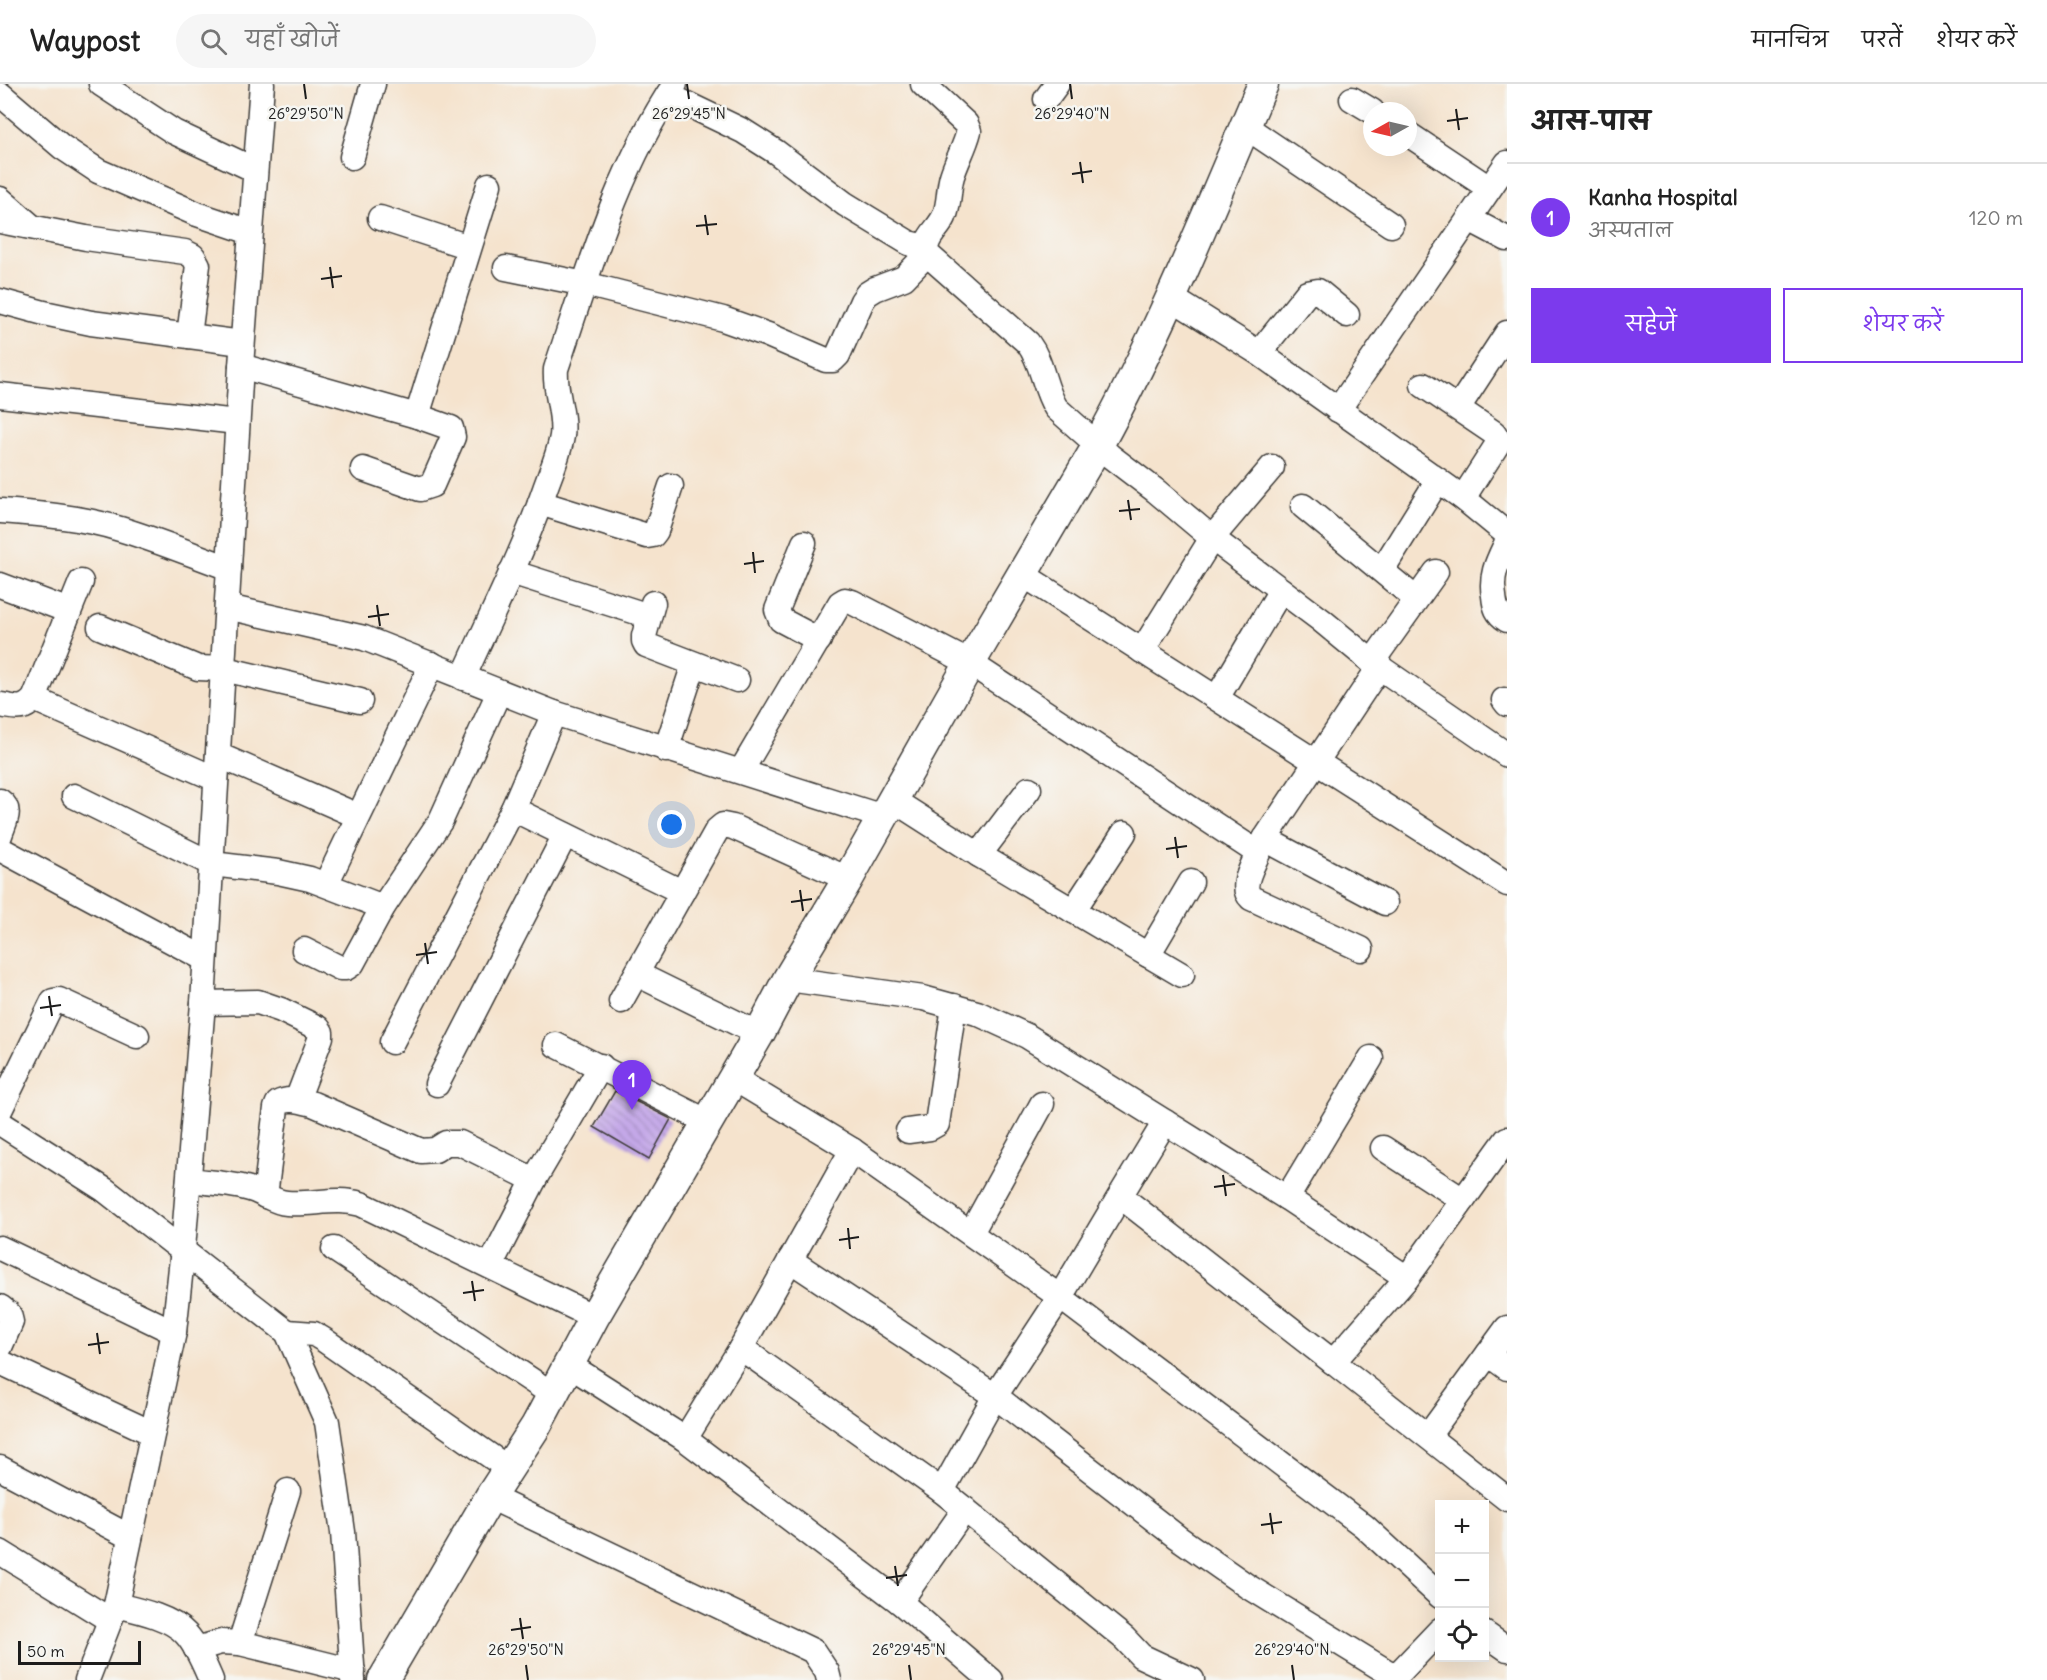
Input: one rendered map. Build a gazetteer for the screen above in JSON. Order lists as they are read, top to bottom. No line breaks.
{"scale_bar":"50 m","north":"left","page":{"header":"Waypost","search":"यहाँ खोजें","nav":["मानचित्र","परतें","शेयर करें"],"heading":"आस-पास","list":[{"mark":"1","name":"Kanha Hospital","note":"अस्पताल","value":"120 m"}],"buttons":["सहेजें","शेयर करें"],"pins":"1","map_buttons":["+","−"],"scale":"50 m"},"coordinates":["26°29'50\"N","26°29'45\"N","26°29'40\"N"]}
